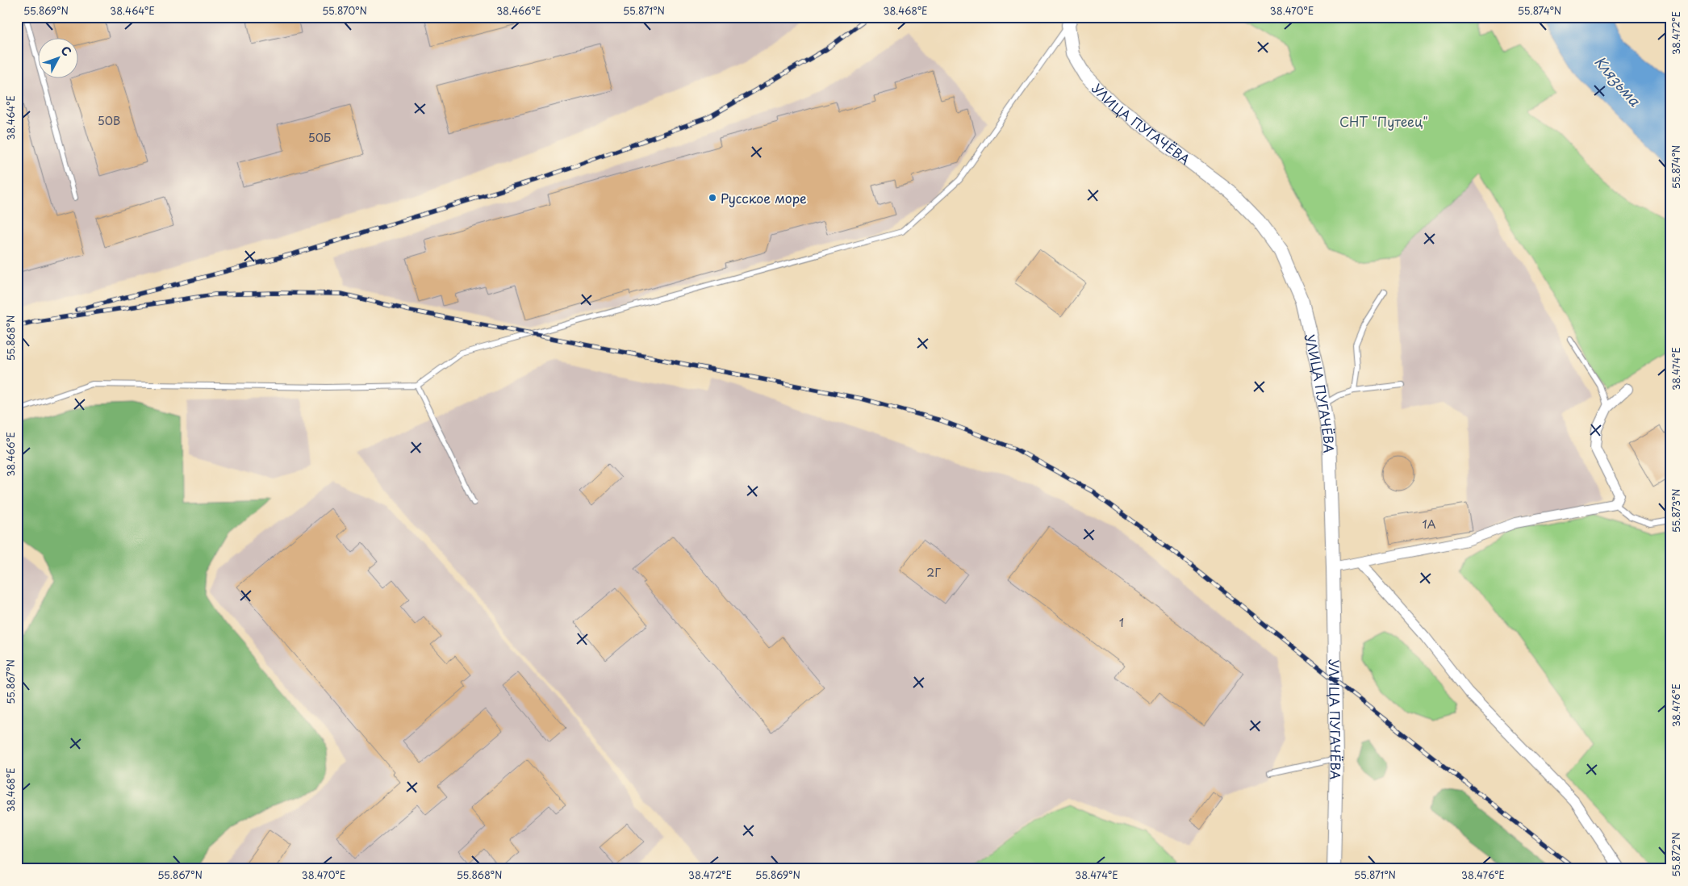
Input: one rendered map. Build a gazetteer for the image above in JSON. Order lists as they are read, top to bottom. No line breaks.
{"streets":{"street":["УЛИЦА ПУГАЧЁВА"]},"water":["Клязьма"],"parks":["СНТ \"Путеец\""],"places":["Русское море"],"house_numbers":["50В","50Б","1А","2Г","1"],"north":"top right","coordinates":["55.869°N","38.464°E","55.870°N","38.466°E","55.871°N","38.468°E","38.470°E","55.874°N","38.472°E","55.868°N","38.474°E","55.873°N","55.867°N","38.476°E","55.872°N"]}
